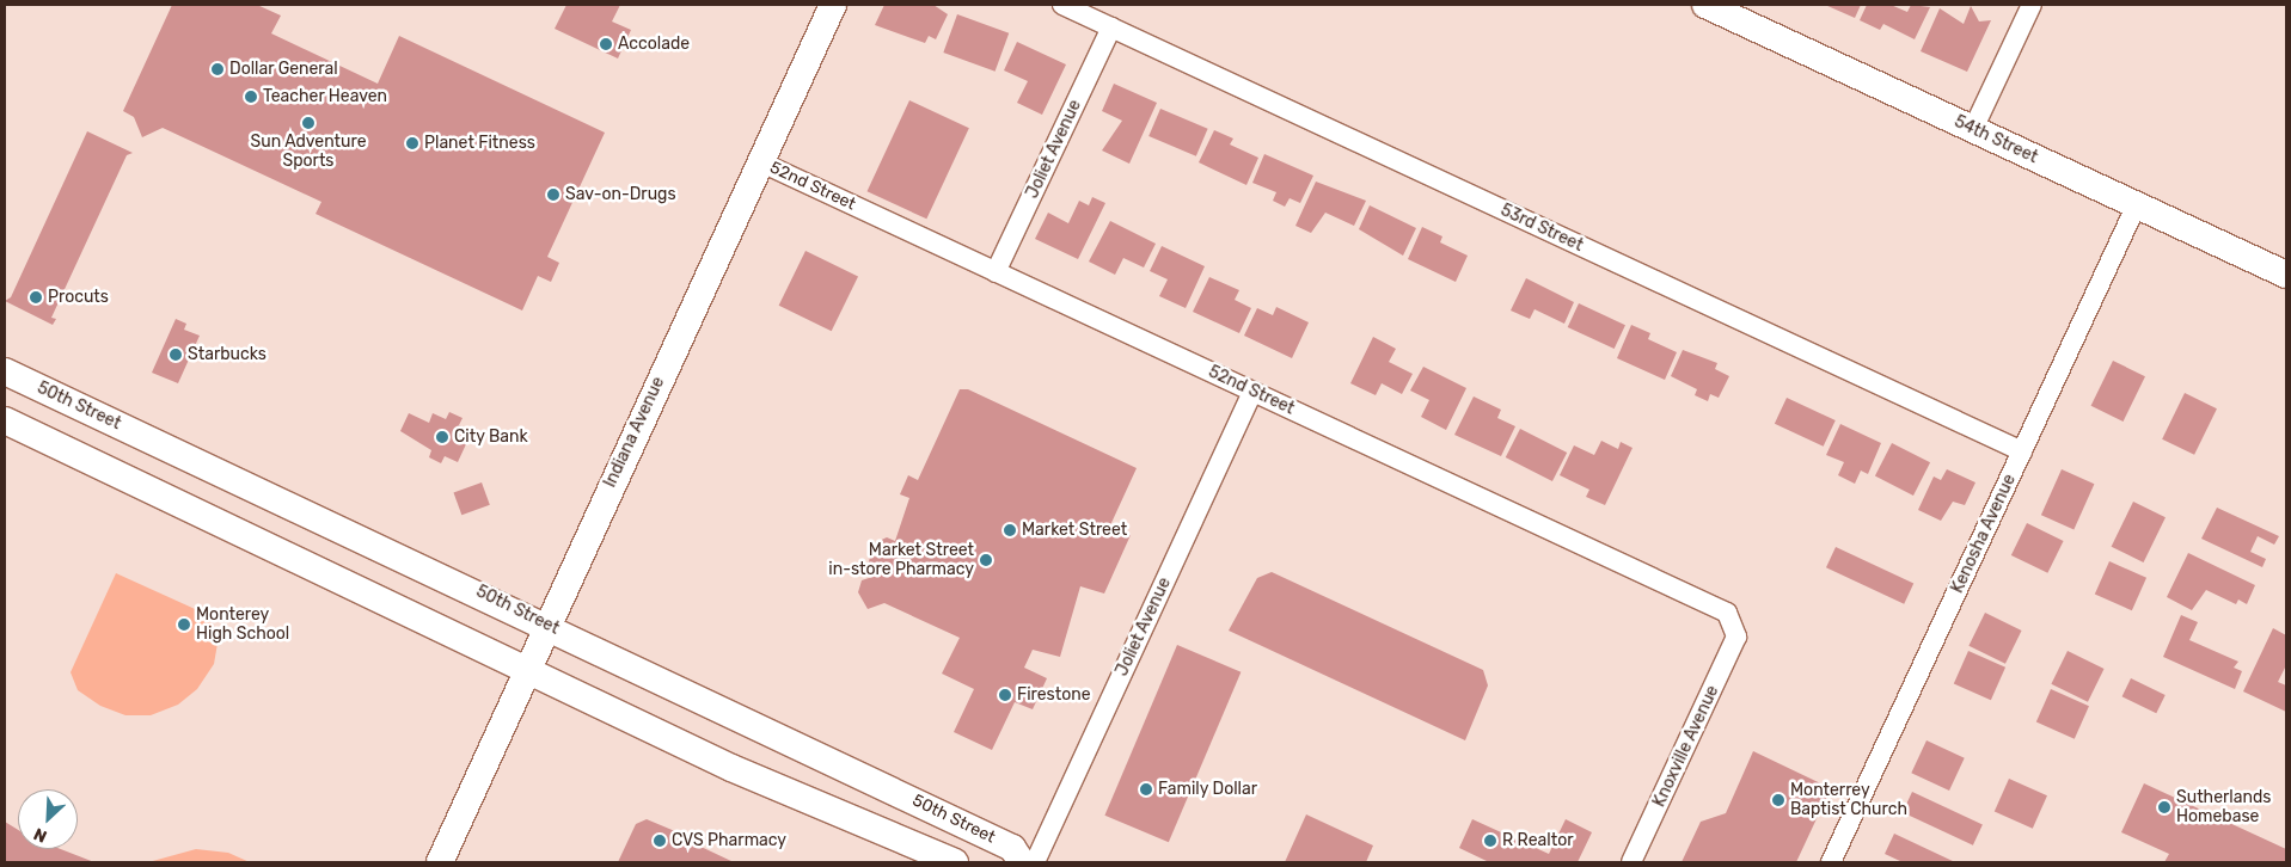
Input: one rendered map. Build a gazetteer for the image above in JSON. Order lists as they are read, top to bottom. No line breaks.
{"streets":{"main road":["54th Street","50th Street","Indiana Avenue"],"street":["Joliet Avenue","52nd Street","53rd Street","Kenosha Avenue","Knoxville Avenue"]},"crossings":[["54th Street","Kenosha Avenue"],["Joliet Avenue","52nd Street"],["Joliet Avenue","53rd Street"],["52nd Street","Indiana Avenue"],["52nd Street","Knoxville Avenue"],["53rd Street","Kenosha Avenue"],["50th Street","Indiana Avenue"]],"places":["Accolade","Dollar General","Teacher Heaven","Sun Adventure Sports","Planet Fitness","Sav-on-Drugs","Procuts","Starbucks","City Bank","Market Street","Market Street in-store Pharmacy","Monterey High School","Firestone","Family Dollar","Monterrey Baptist Church","Sutherlands Homebase","CVS Pharmacy","R Realtor"],"north":"bottom left"}
